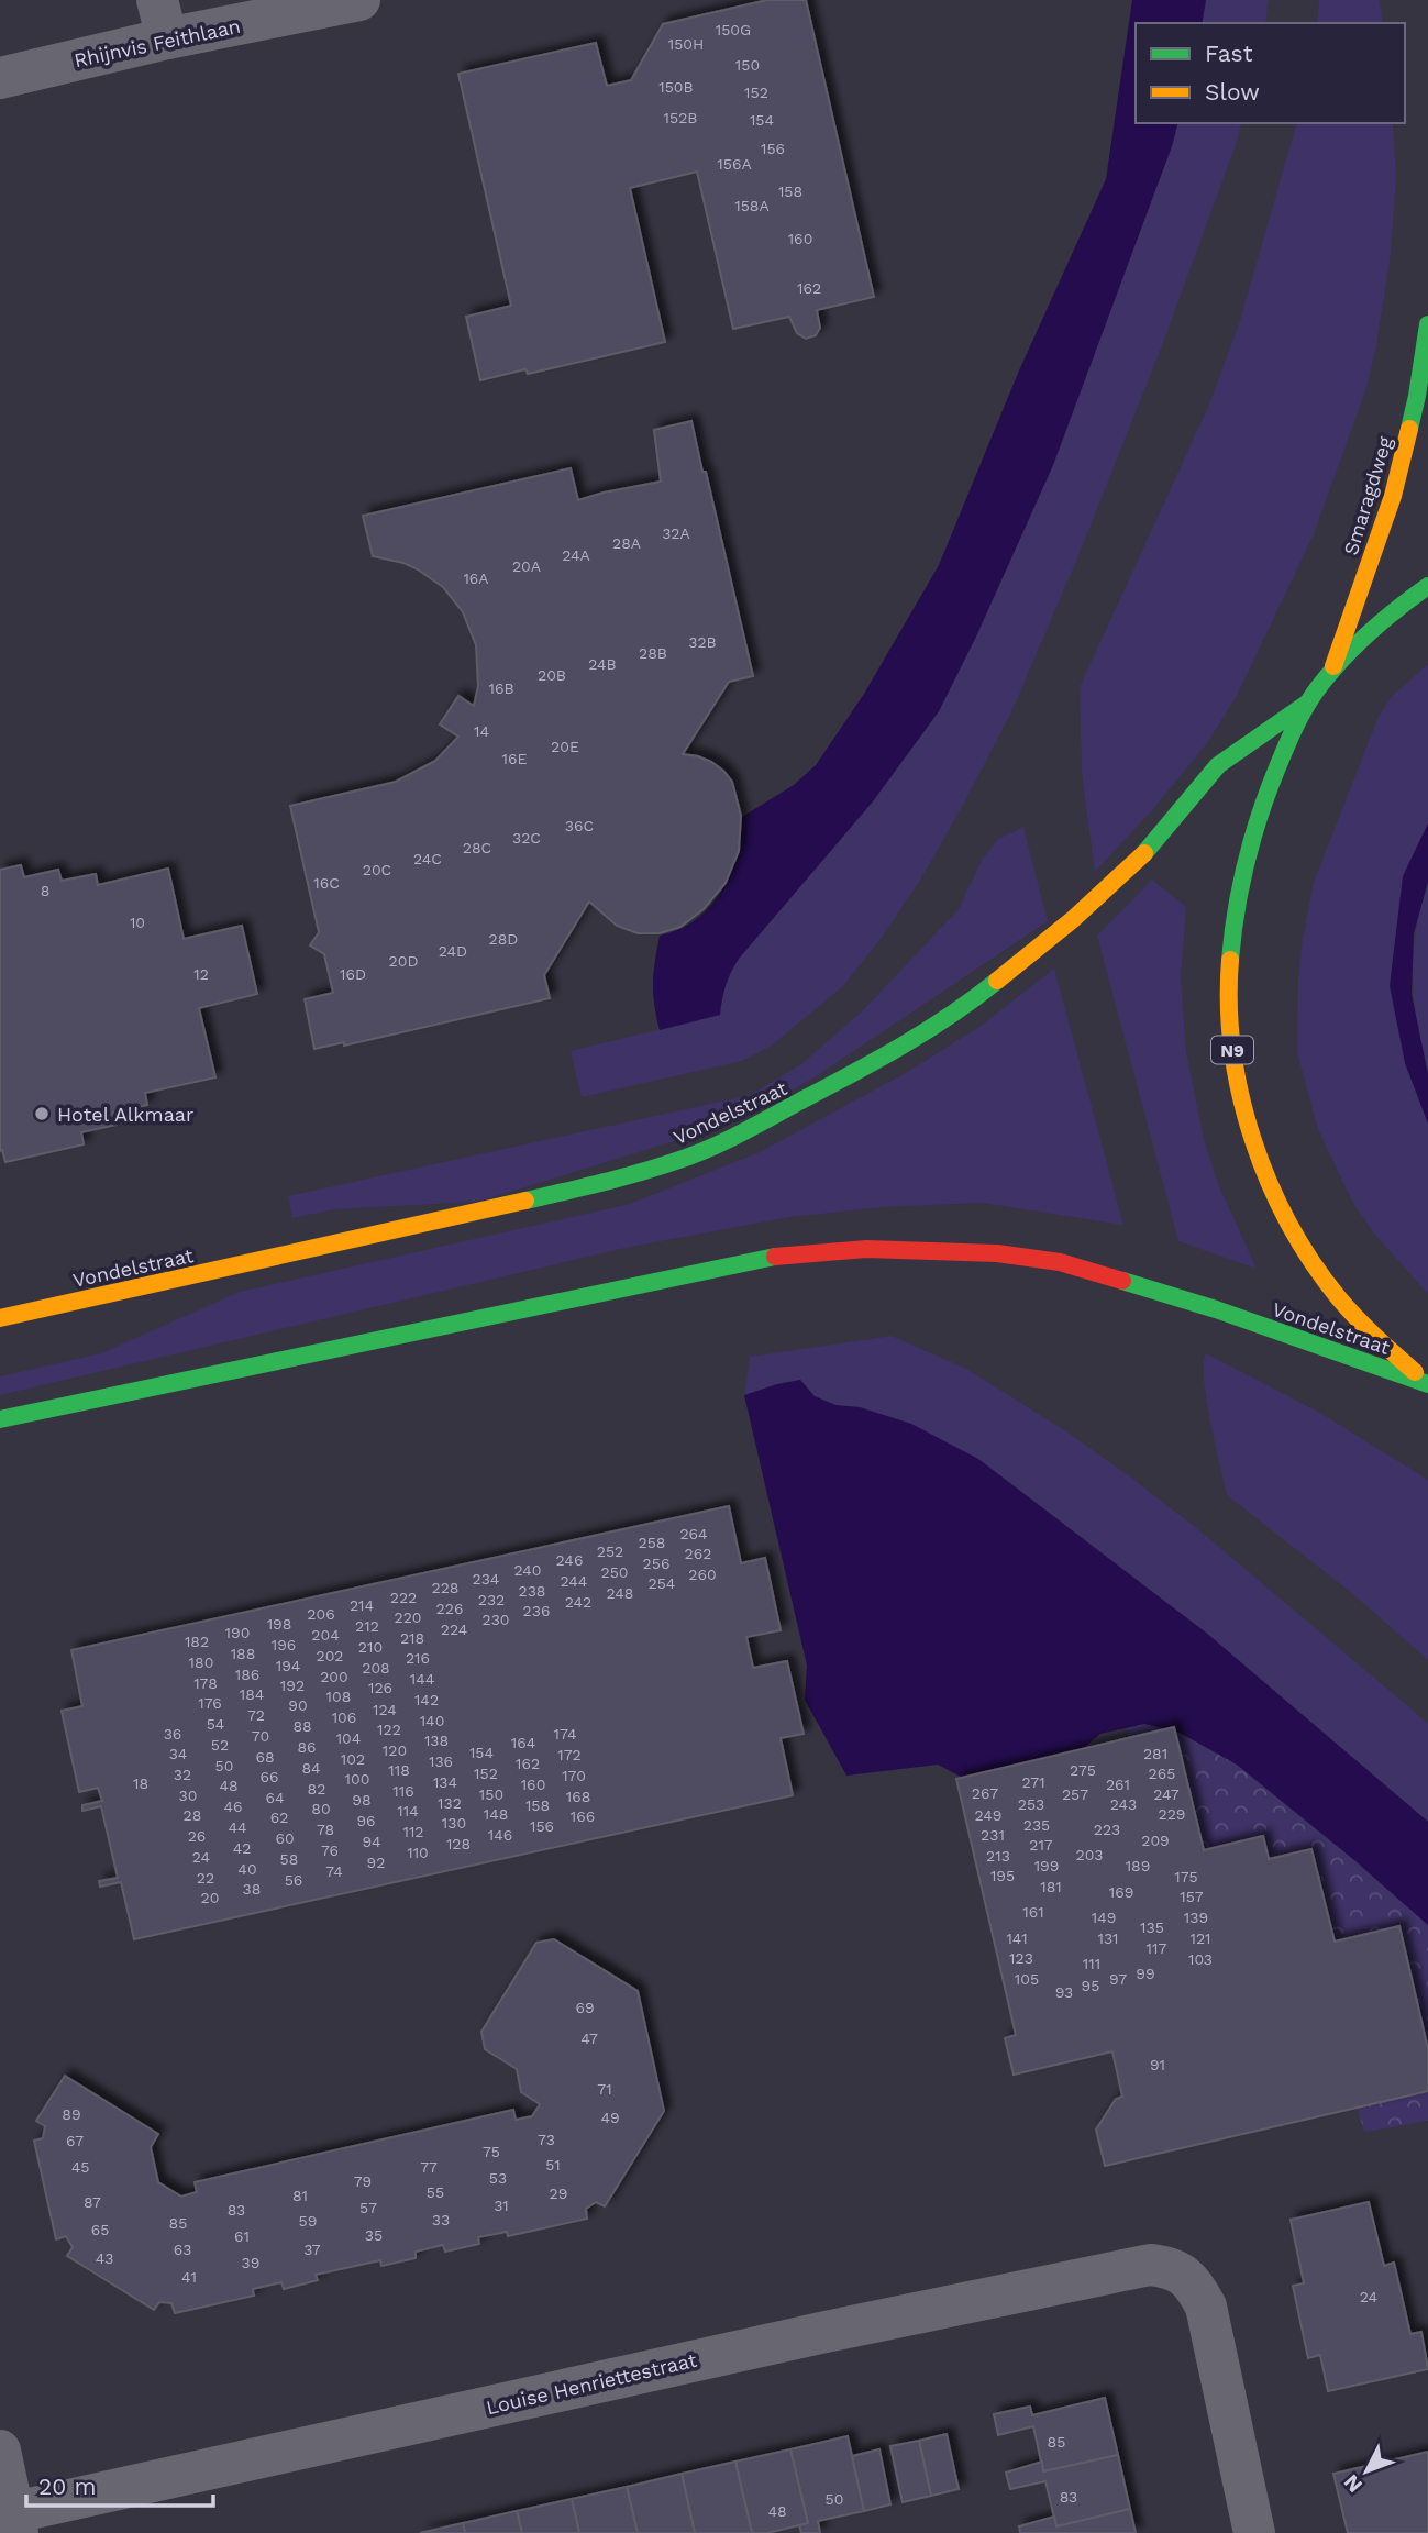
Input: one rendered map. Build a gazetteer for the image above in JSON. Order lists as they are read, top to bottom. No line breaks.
{"streets":{"main road":["Smaragdweg","N9","Vondelstraat"],"street":["Rhijnvis Feithlaan","Louise Henriettestraat"]},"crossings":[["Smaragdweg","N9"],["N9","Vondelstraat"]],"places":["Hotel Alkmaar"],"house_numbers":["150G","150H","150","150B","152","152B","154","156","156A","158","158A","160","162","32A","28A","24A","20A","16A","32B","28B","24B","20B","16B","14","20E","16E","36C","32C","28C","24C","20C","16C","8","10","28D","24D","20D","12","16D","264","258","252","262","246","256","240","250","260","234","244","254","228","238","248","222","232","242","214","226","236","206","220","230","198","212","224","190","204","218","182","196","210","188","202","216","180","194","208","186","200","144","178","192","126","184","108","142","176","90","124","72","106","140","54","88","122","36","174","70","104","138","164","52","86","120","154","34","281","172","68","102","136","162","50","84","118","275","152","265","32","170","66","100","134","271","18","160","261","48","82","116","267","150","257","247","30","168","64","98","132","253","243","158","46","80","114","148","229","28","249","166","62","96","130","235","156","44","78","223","112","146","231","26","60","209","94","128","217","42","76","110","203","213","24","58","92","199","189","40","74","195","175","22","56","181","38","169","157","20","161","149","139","135","141","131","121","117","123","103","111","99","105","97","95","93","69","47","91","71","89","49","73","67","75","51","45","77","53","79","55","29","81","87","31","57","83","33","59","85","65","35","61","63","37","43","39","41","24","85","83","50","48"],"legend":["Fast","Slow"],"scale_bar":"20 m","north":"bottom left"}
